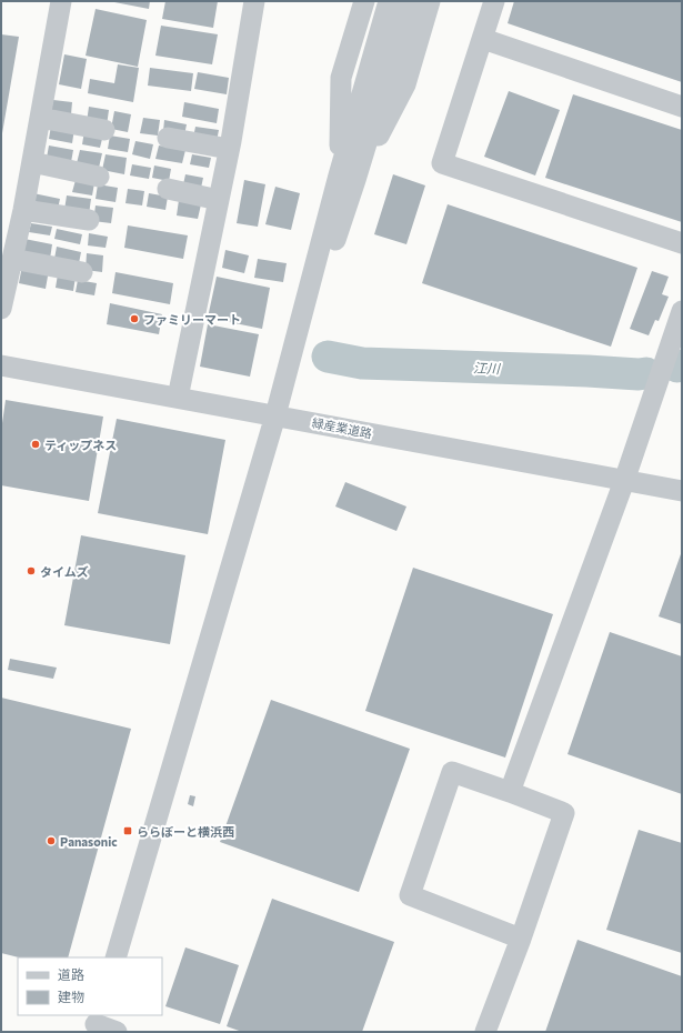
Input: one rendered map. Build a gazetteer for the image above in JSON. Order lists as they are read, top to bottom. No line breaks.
{"streets":{"street":["緑産業道路"]},"water":["江川"],"places":{"other":["ファミリーマート","ティップネス","タイムズ","Panasonic"],"transit":["ららぽーと横浜西"]},"legend":["道路","建物"]}
